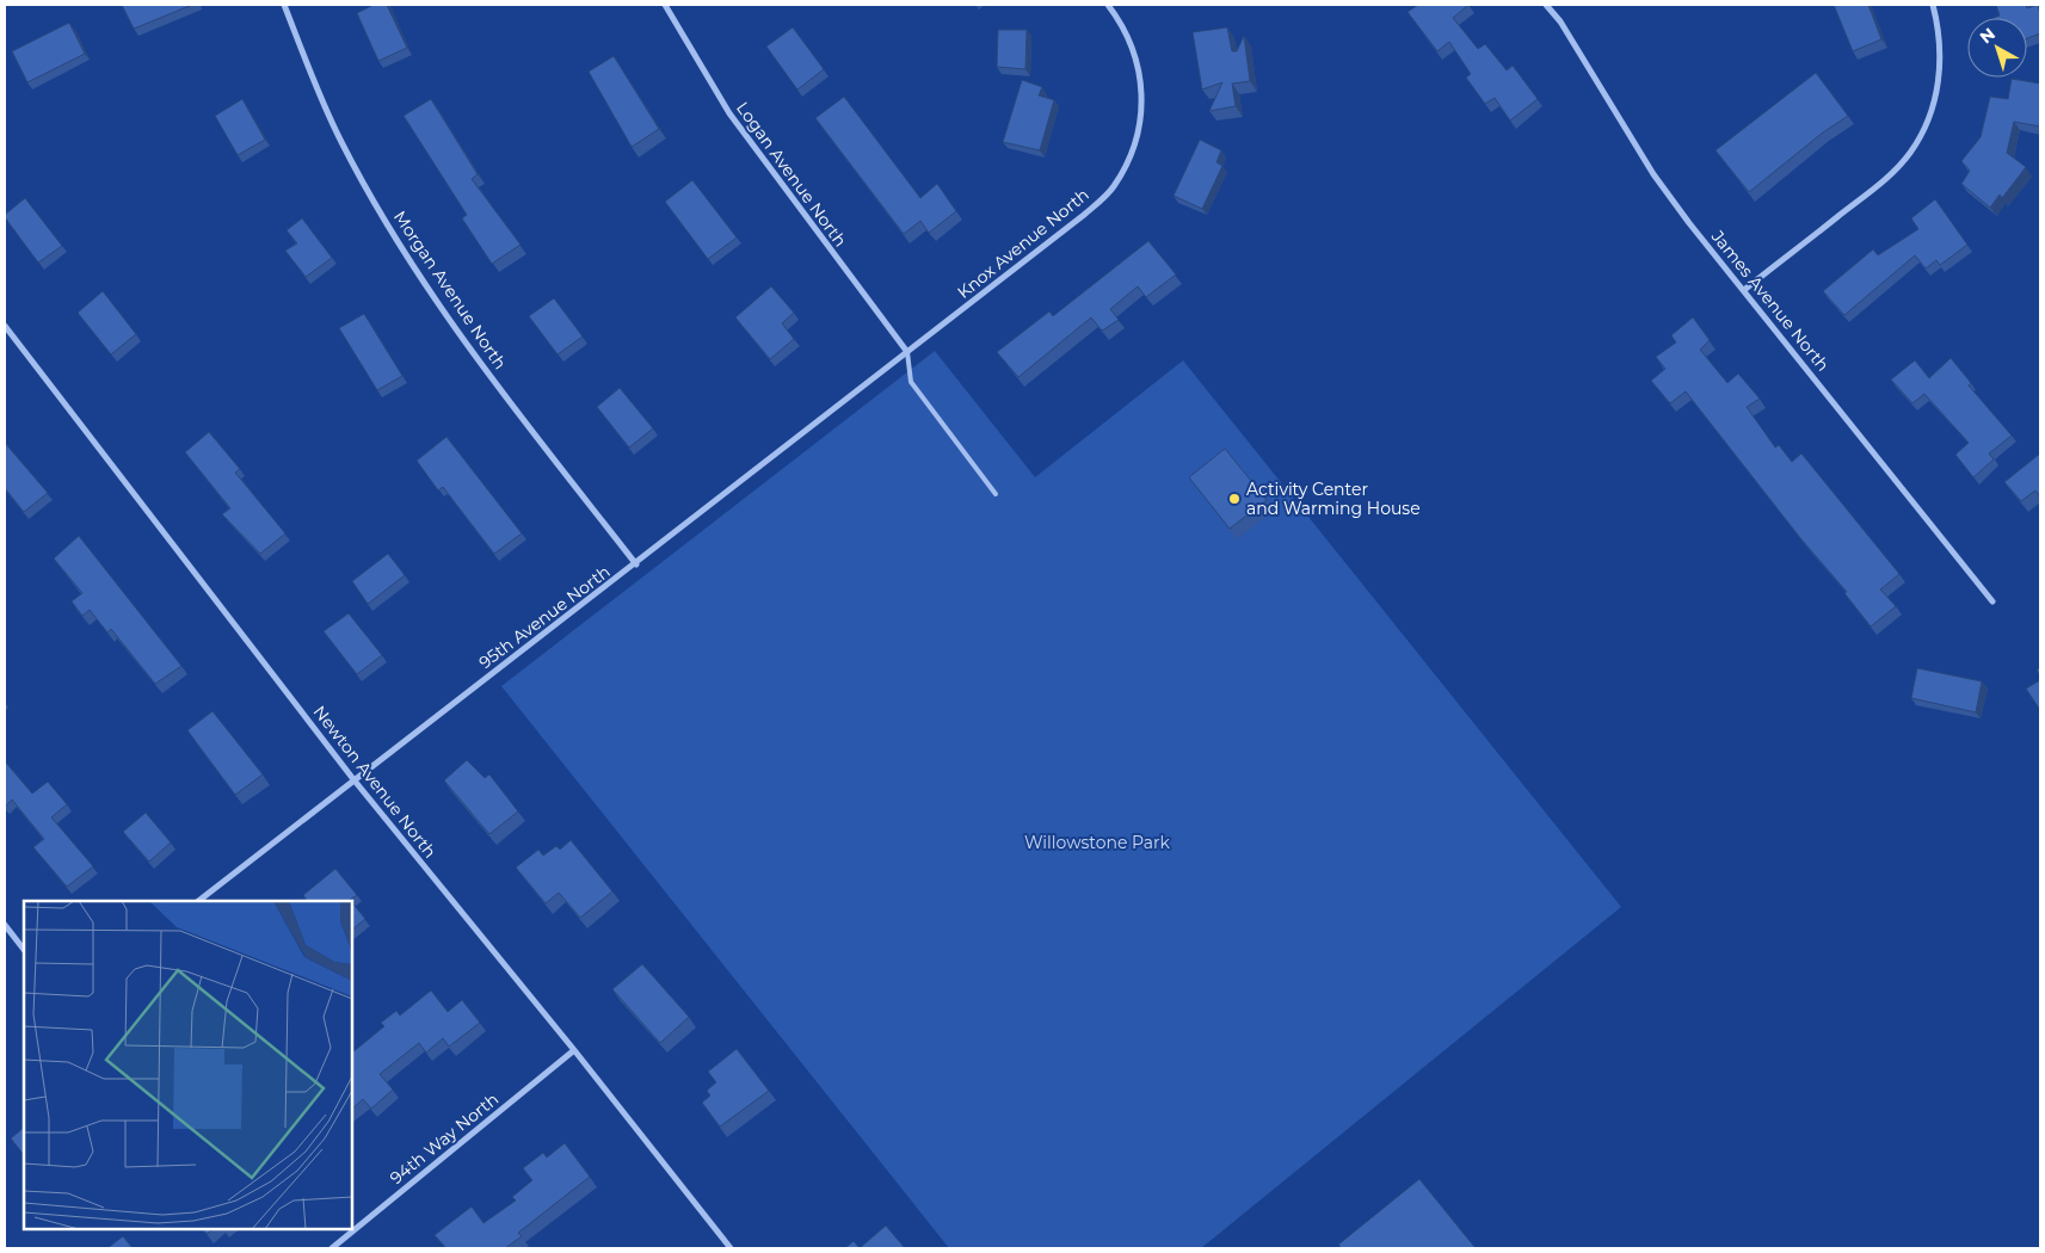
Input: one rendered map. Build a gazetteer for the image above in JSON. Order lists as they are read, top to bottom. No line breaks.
{"streets":{"street":["Logan Avenue North","Knox Avenue North","Morgan Avenue North","James Avenue North","95th Avenue North","Newton Avenue North","94th Way North"]},"crossings":[["Logan Avenue North","Knox Avenue North"],["Logan Avenue North","95th Avenue North"],["Knox Avenue North","95th Avenue North"],["Morgan Avenue North","95th Avenue North"],["95th Avenue North","Newton Avenue North"],["Newton Avenue North","94th Way North"]],"parks":["Willowstone Park"],"places":["Activity Center and Warming House"],"north":"top left"}
